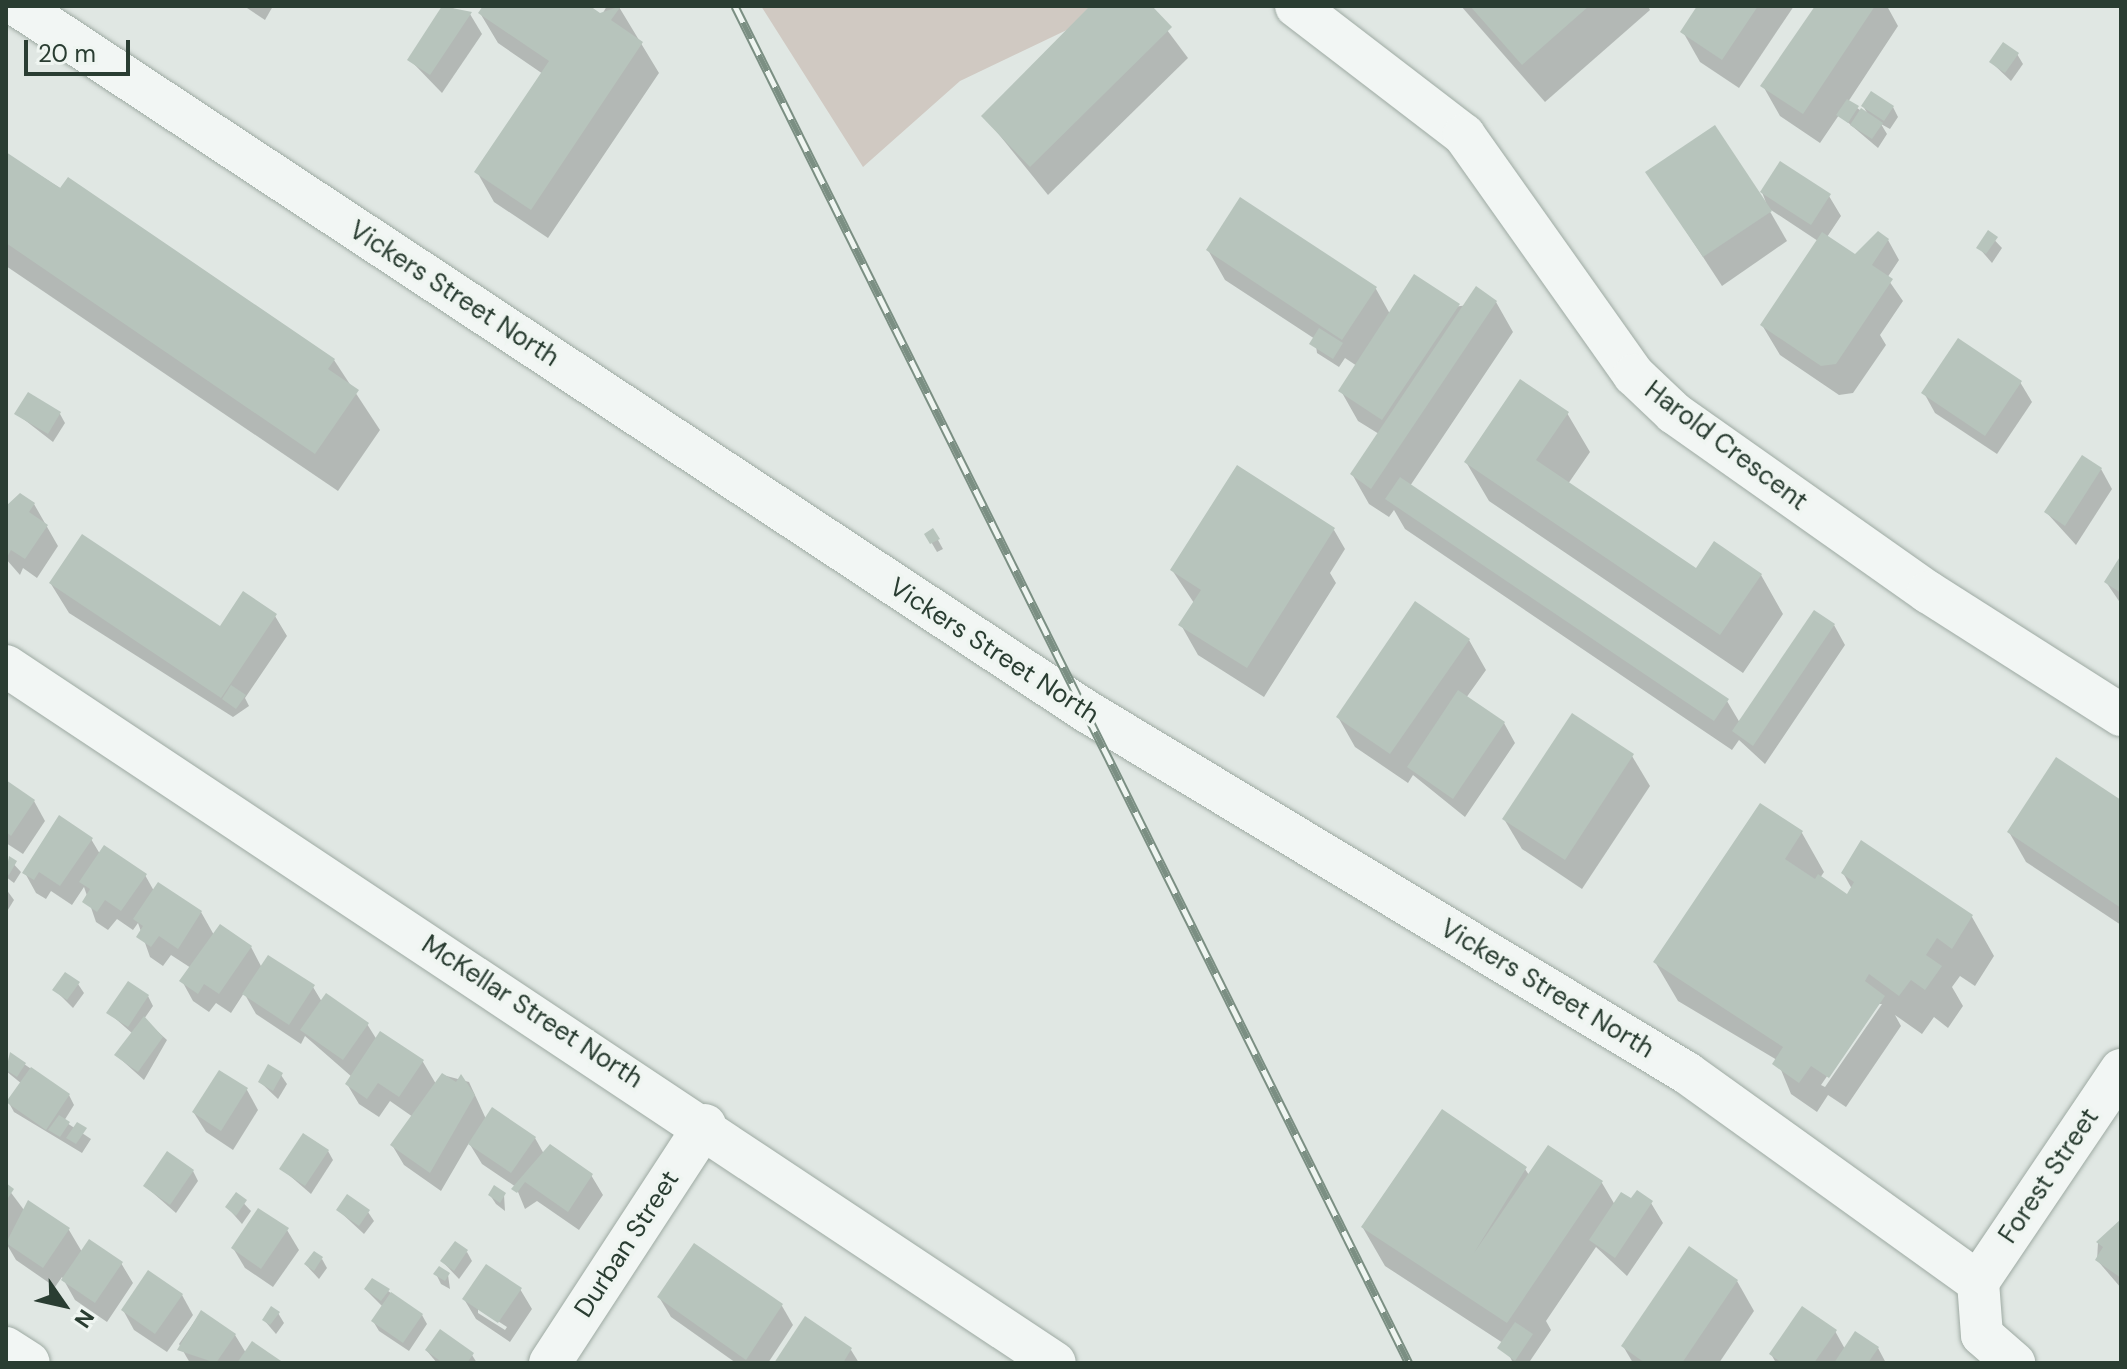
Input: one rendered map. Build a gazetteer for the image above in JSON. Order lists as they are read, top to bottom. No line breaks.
{"streets":{"street":["Vickers Street North","Harold Crescent","McKellar Street North","Forest Street","Durban Street"]},"crossings":[["Vickers Street North","Forest Street"],["McKellar Street North","Durban Street"]],"scale_bar":"20 m","north":"bottom right"}
